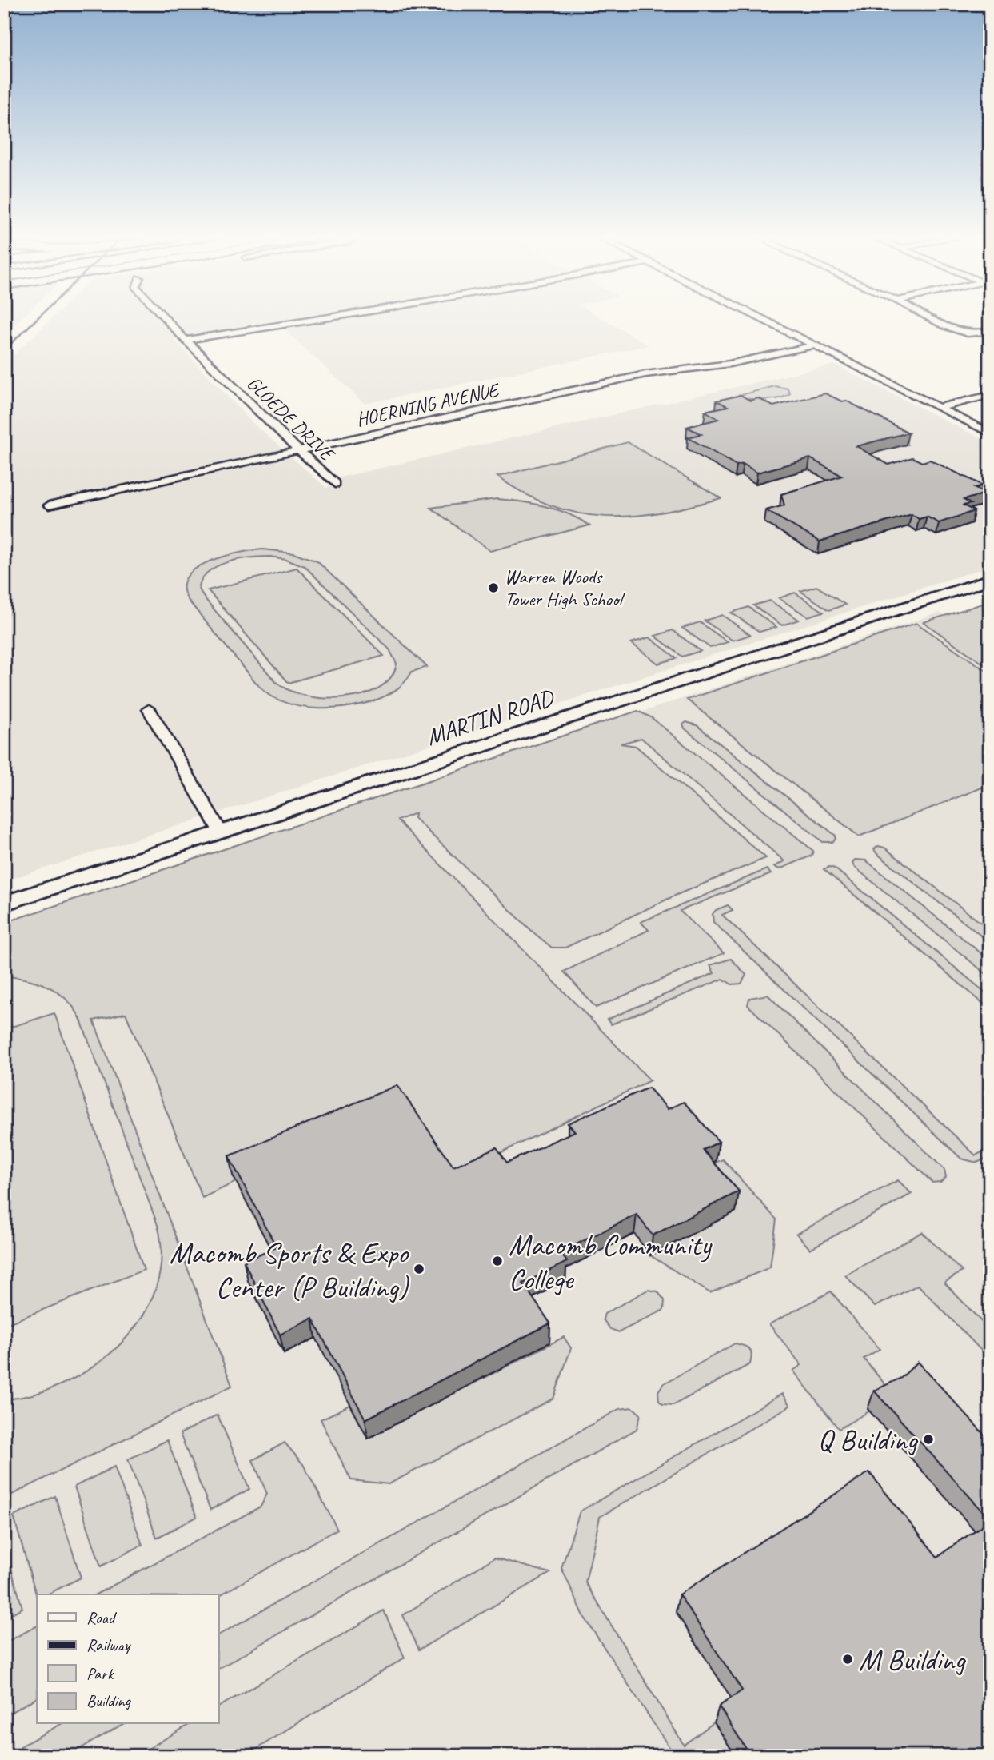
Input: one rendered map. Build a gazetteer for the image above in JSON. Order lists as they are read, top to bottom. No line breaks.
{"streets":{"street":["HOERNING AVENUE","GLOEDE DRIVE","MARTIN ROAD"]},"crossings":[["HOERNING AVENUE","GLOEDE DRIVE"]],"places":["Warren Woods Tower High School","Macomb Community College","Macomb Sports & Expo Center (P Building)","Q Building","M Building"],"legend":["Road","Railway","Park","Building"]}
